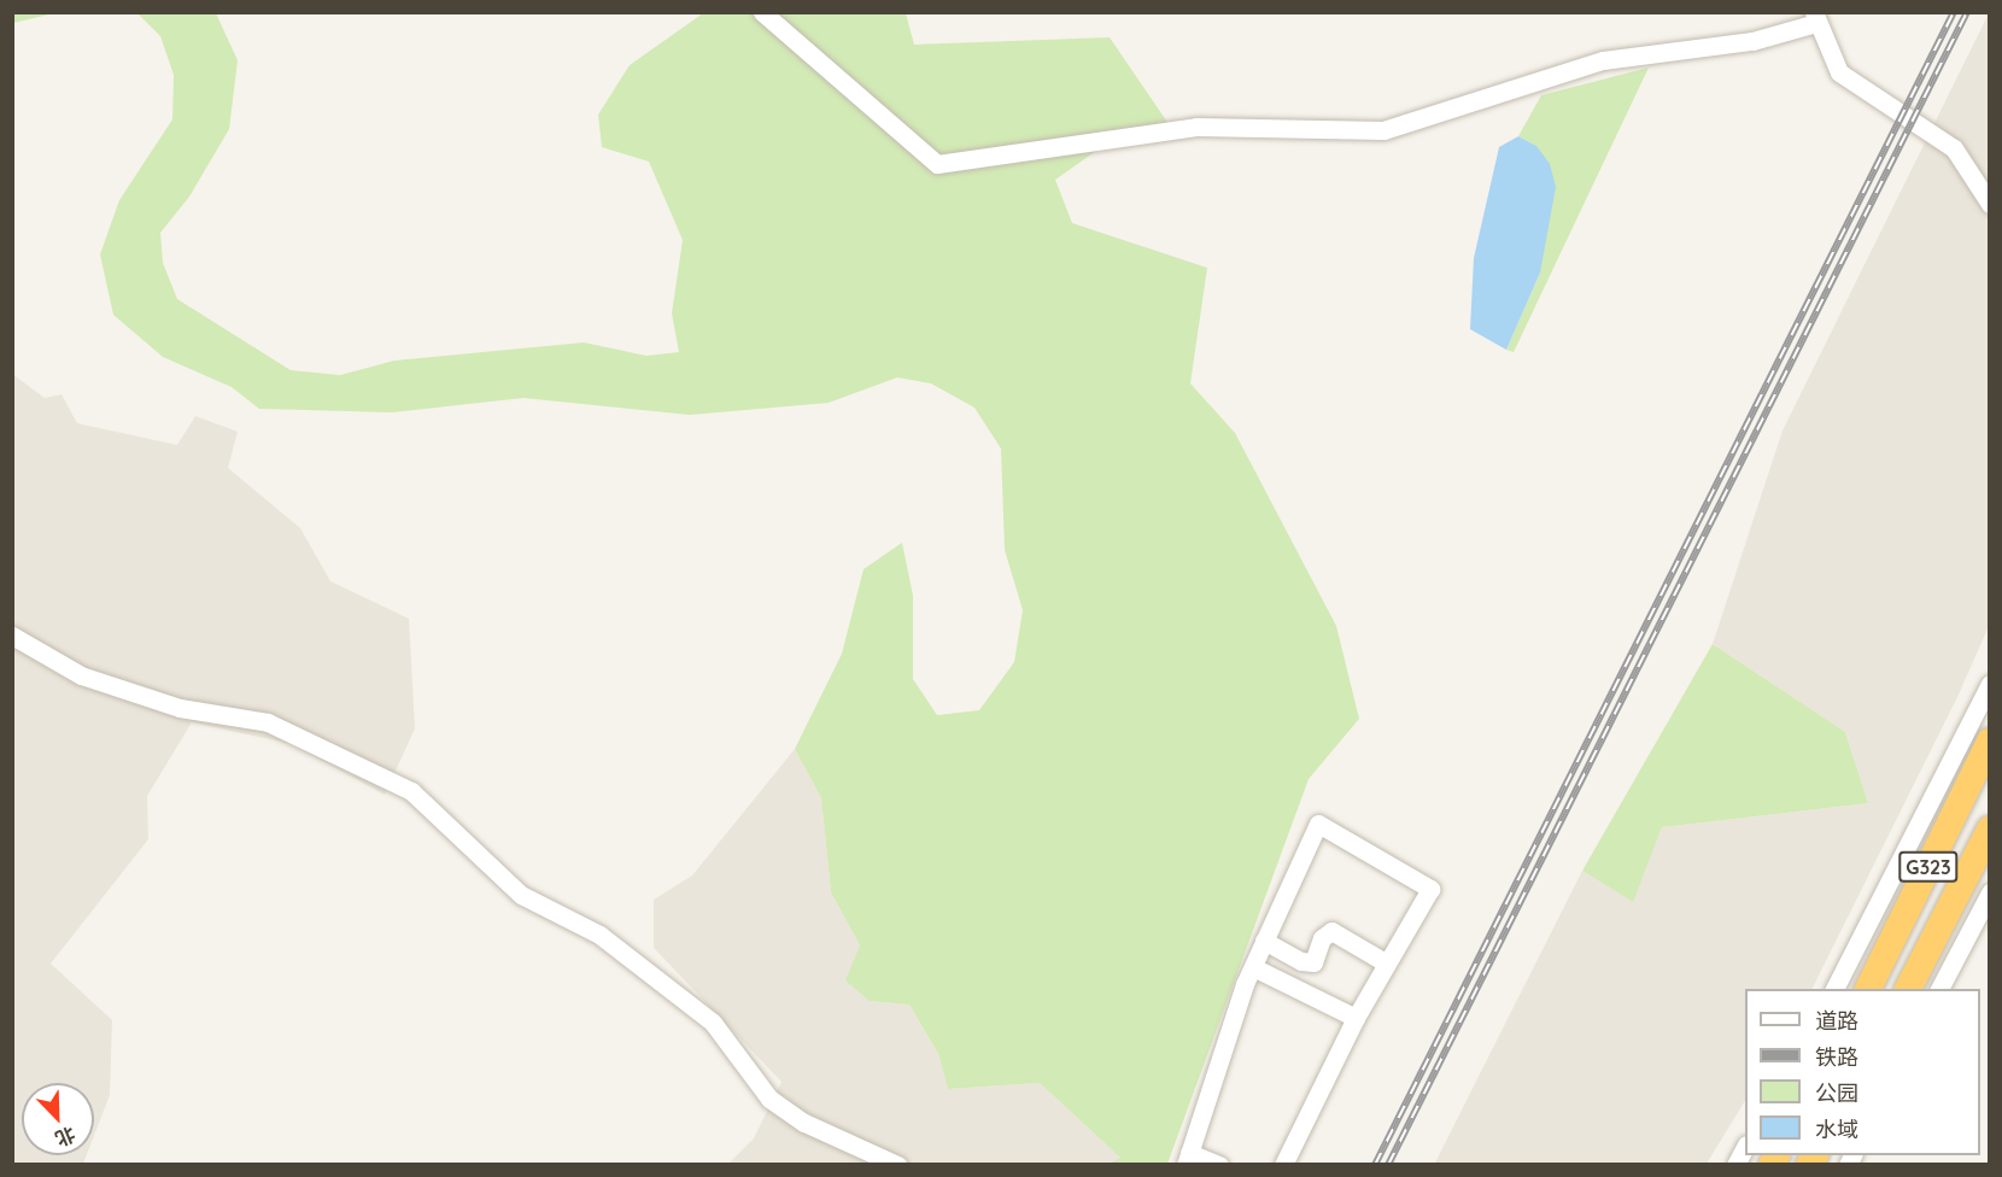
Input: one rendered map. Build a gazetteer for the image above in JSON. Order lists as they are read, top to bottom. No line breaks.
{"streets":{"highway":["G323"]},"legend":["道路","铁路","公园","水域"],"north":"bottom right"}
